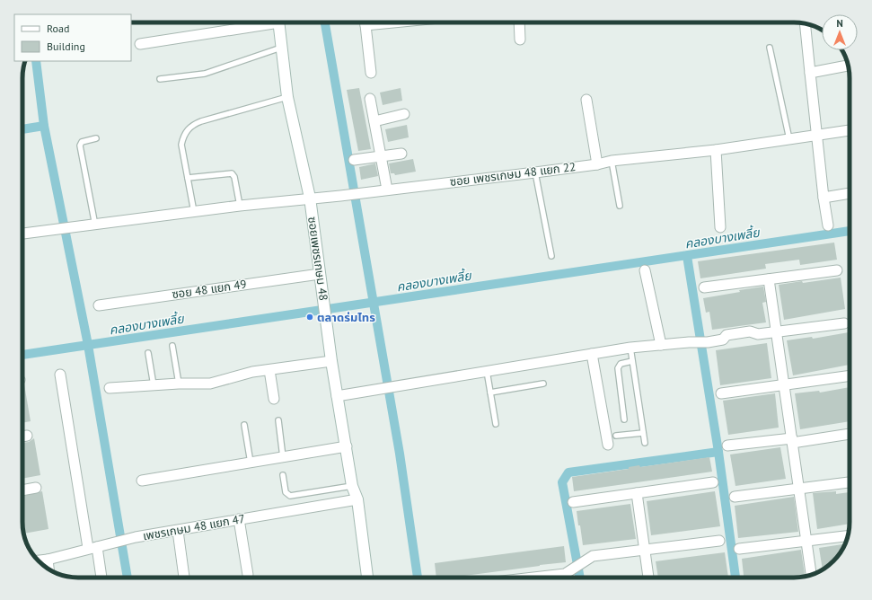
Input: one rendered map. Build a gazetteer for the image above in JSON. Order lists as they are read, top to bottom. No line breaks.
{"streets":{"street":["ซอย เพชรเกษม 48 แยก 22","ซอยเพชรเกษม 48","ซอย 48 แยก 49","เพชรเกษม 48 แยก 47"]},"crossings":[["ซอย เพชรเกษม 48 แยก 22","ซอยเพชรเกษม 48"],["ซอยเพชรเกษม 48","ซอย 48 แยก 49"],["ซอยเพชรเกษม 48","เพชรเกษม 48 แยก 47"]],"water":["คลองบางเพลี้ย"],"places":["ตลาดร่มไทร"],"legend":["Road","Building"],"north":"top"}
